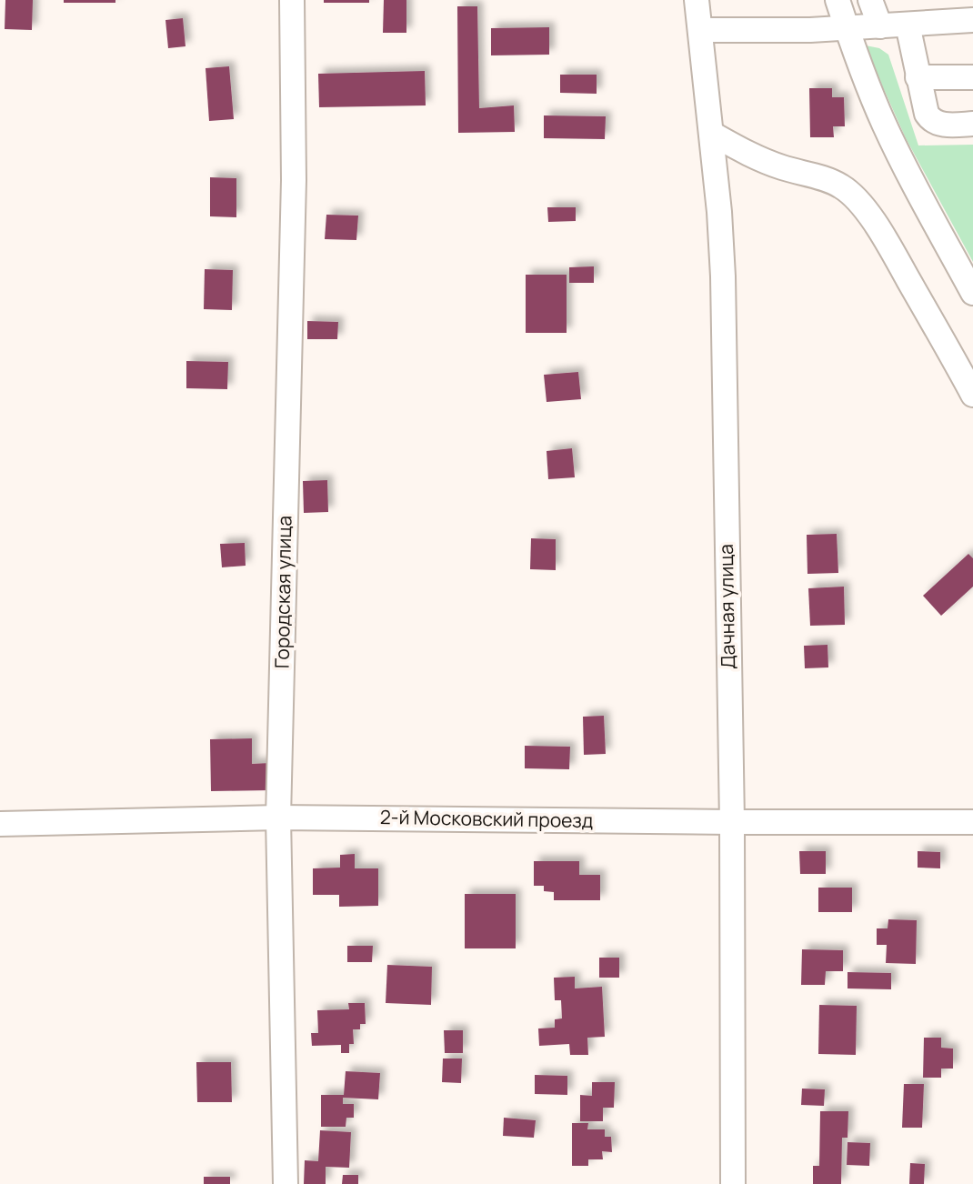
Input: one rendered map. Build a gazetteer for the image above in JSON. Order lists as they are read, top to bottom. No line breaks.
{"streets":{"street":["Городская улица","Дачная улица","2-й Московский проезд"]},"crossings":[["Городская улица","2-й Московский проезд"],["Дачная улица","2-й Московский проезд"]]}
